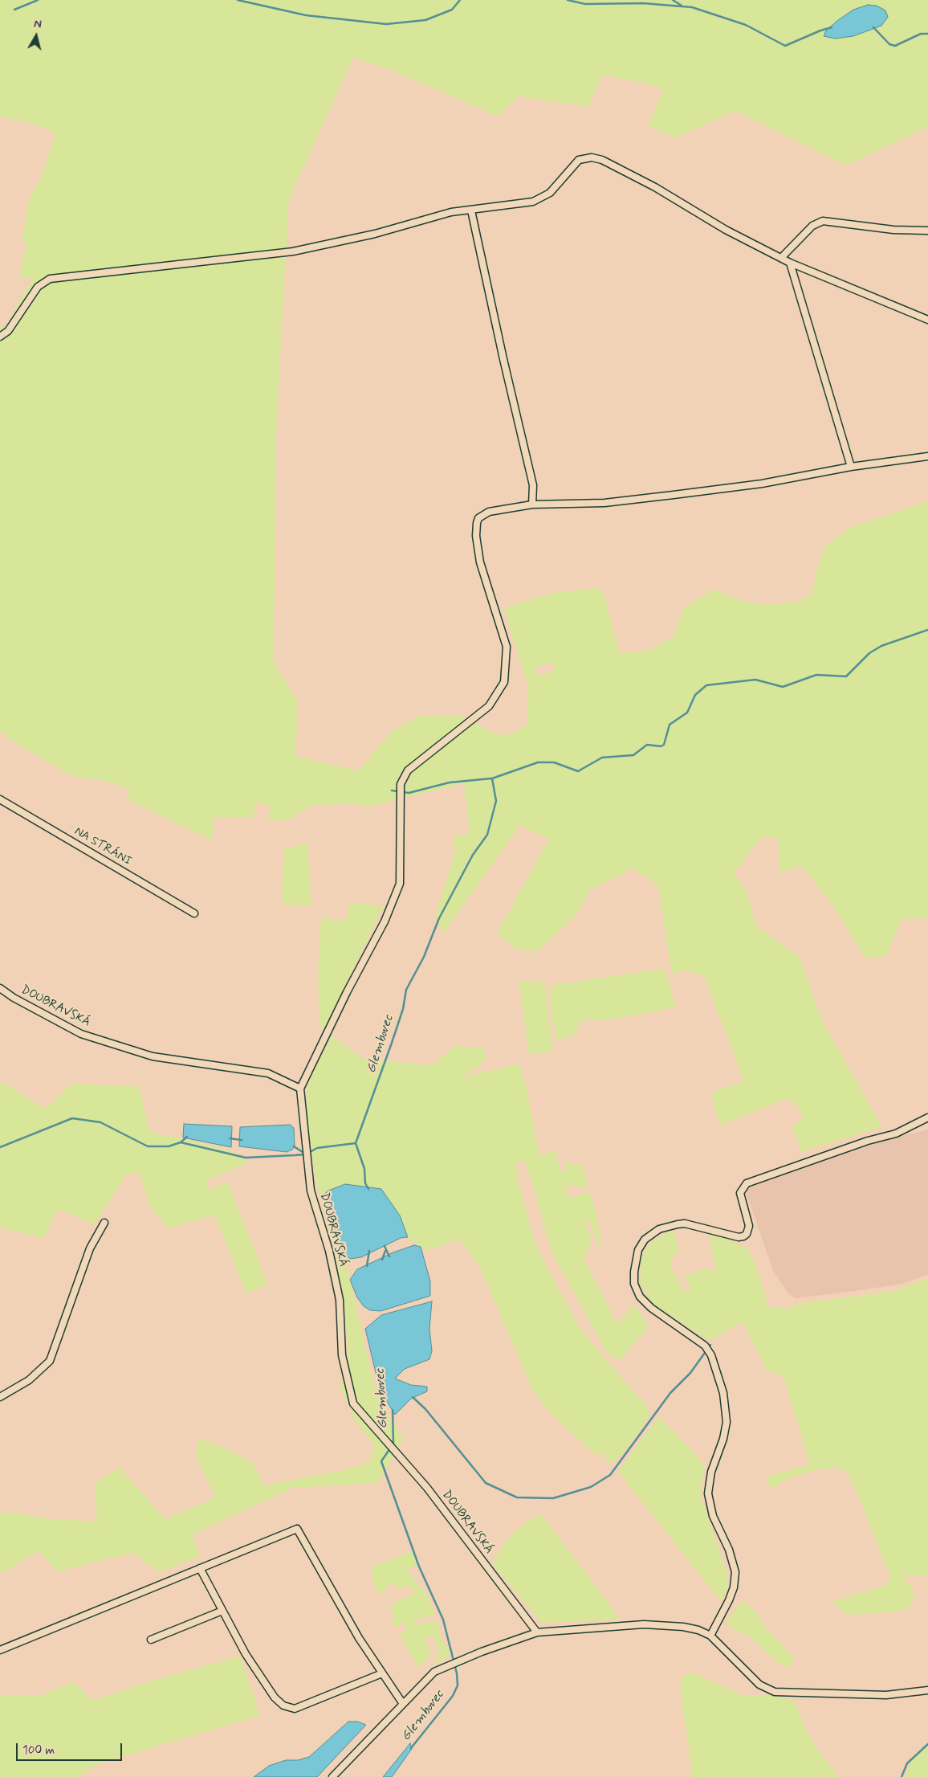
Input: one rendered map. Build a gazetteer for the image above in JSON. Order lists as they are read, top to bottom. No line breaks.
{"streets":{"street":["NA STRÁNI","DOUBRAVSKÁ"]},"water":["Glembovec"],"scale_bar":"100 m","north":"top"}
